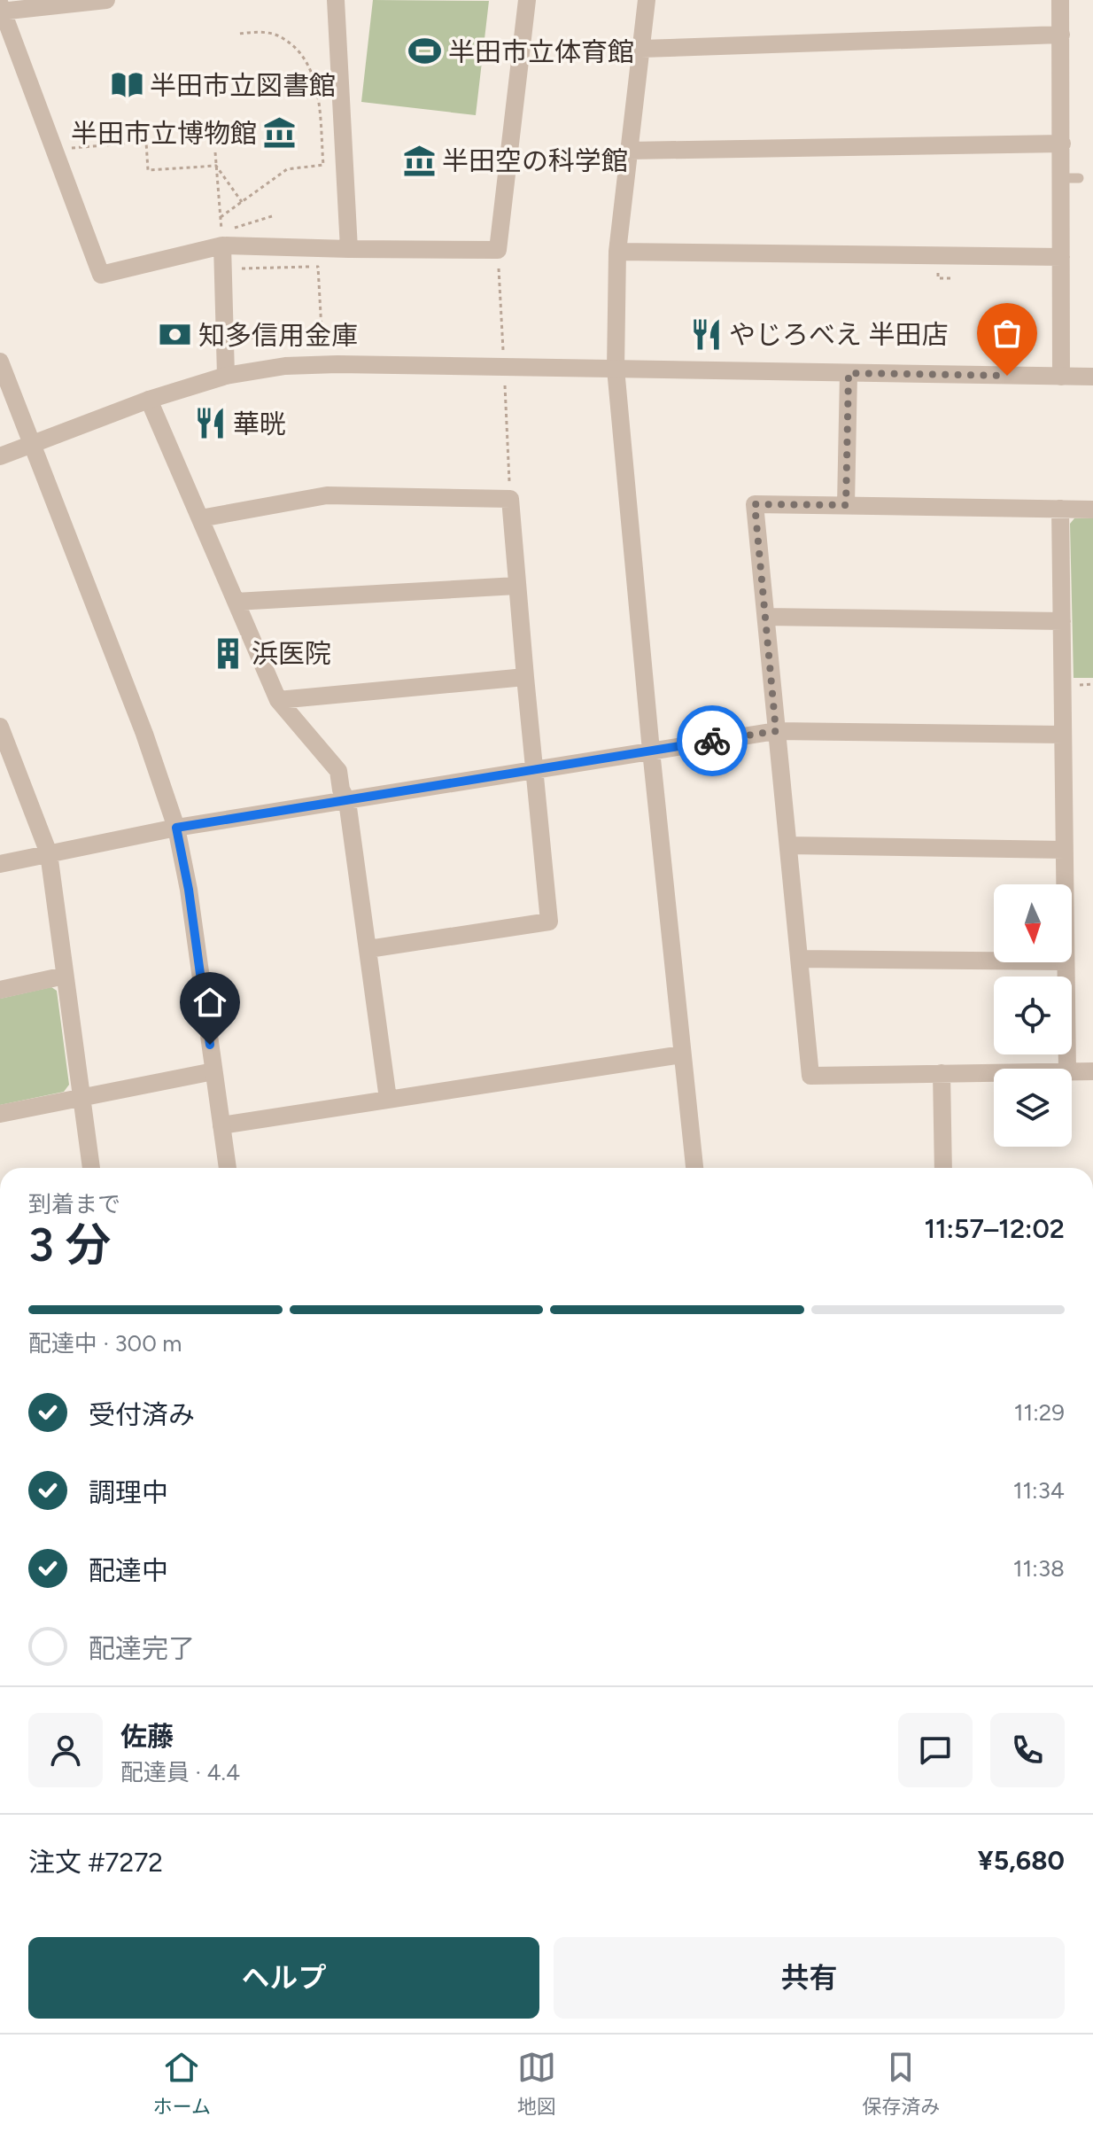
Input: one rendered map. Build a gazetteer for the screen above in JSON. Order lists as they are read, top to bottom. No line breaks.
{"places":{"sports":["半田市立体育館"],"library":["半田市立図書館"],"museum":["半田市立博物館","半田空の科学館"],"restaurant":["やじろべえ 半田店","華晄"],"bank":["知多信用金庫"],"building":["浜医院"]},"north":"bottom","page":{"heading":["3 分","到着まで","11:57–12:02"],"panel":["佐藤","配達員 · 4.4","注文 #7272","¥5,680"],"bar":"配達中 · 300 m","list":[["受付済み","11:29"],["調理中","11:34"],["配達中","11:38"],"配達完了"],"buttons":["ヘルプ","共有"],"tabs":["ホーム","地図","保存済み"]}}
